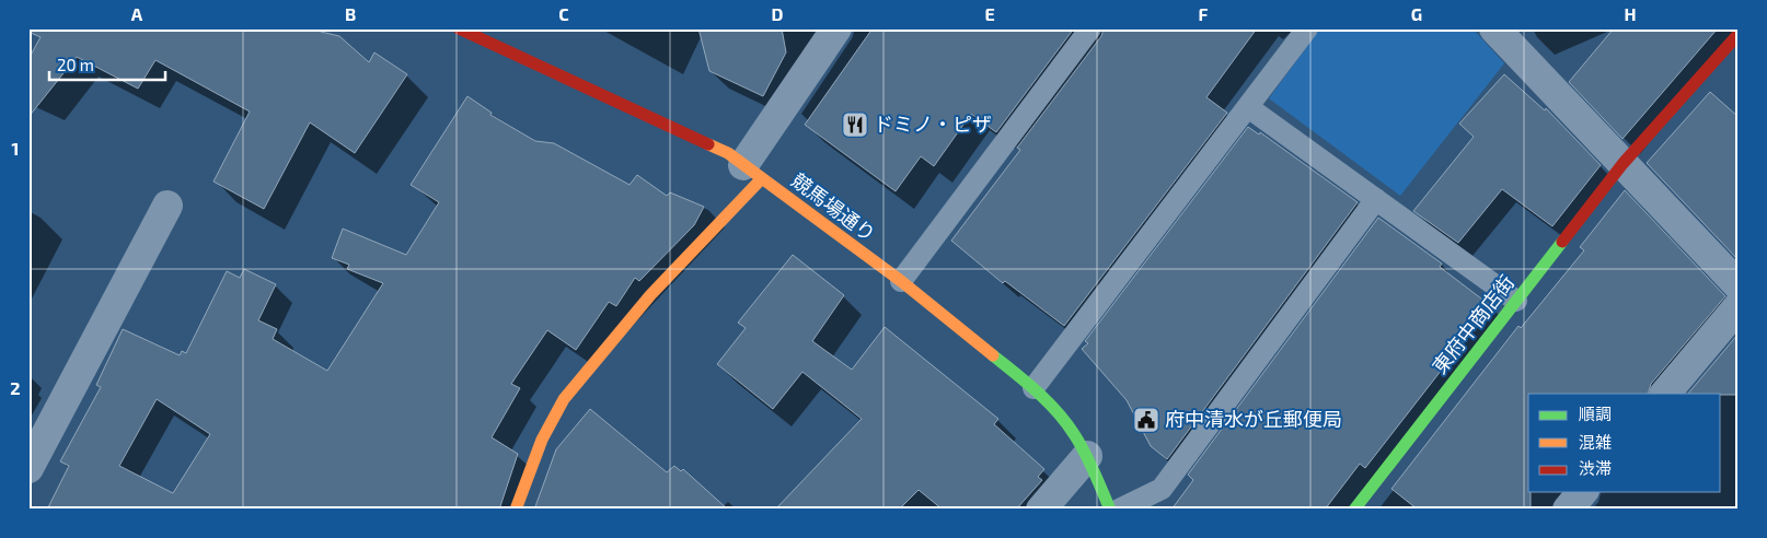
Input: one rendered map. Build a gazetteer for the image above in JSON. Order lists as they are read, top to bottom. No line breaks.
{"streets":{"street":["競馬場通り","東府中商店街"]},"places":{"restaurant":["ドミノ・ピザ"],"public building":["府中清水が丘郵便局"]},"legend":["順調","混雑","渋滞"],"scale_bar":"20 m","grid":{"columns":["A","B","C","D","E","F","G","H"],"rows":["1","2"]}}
